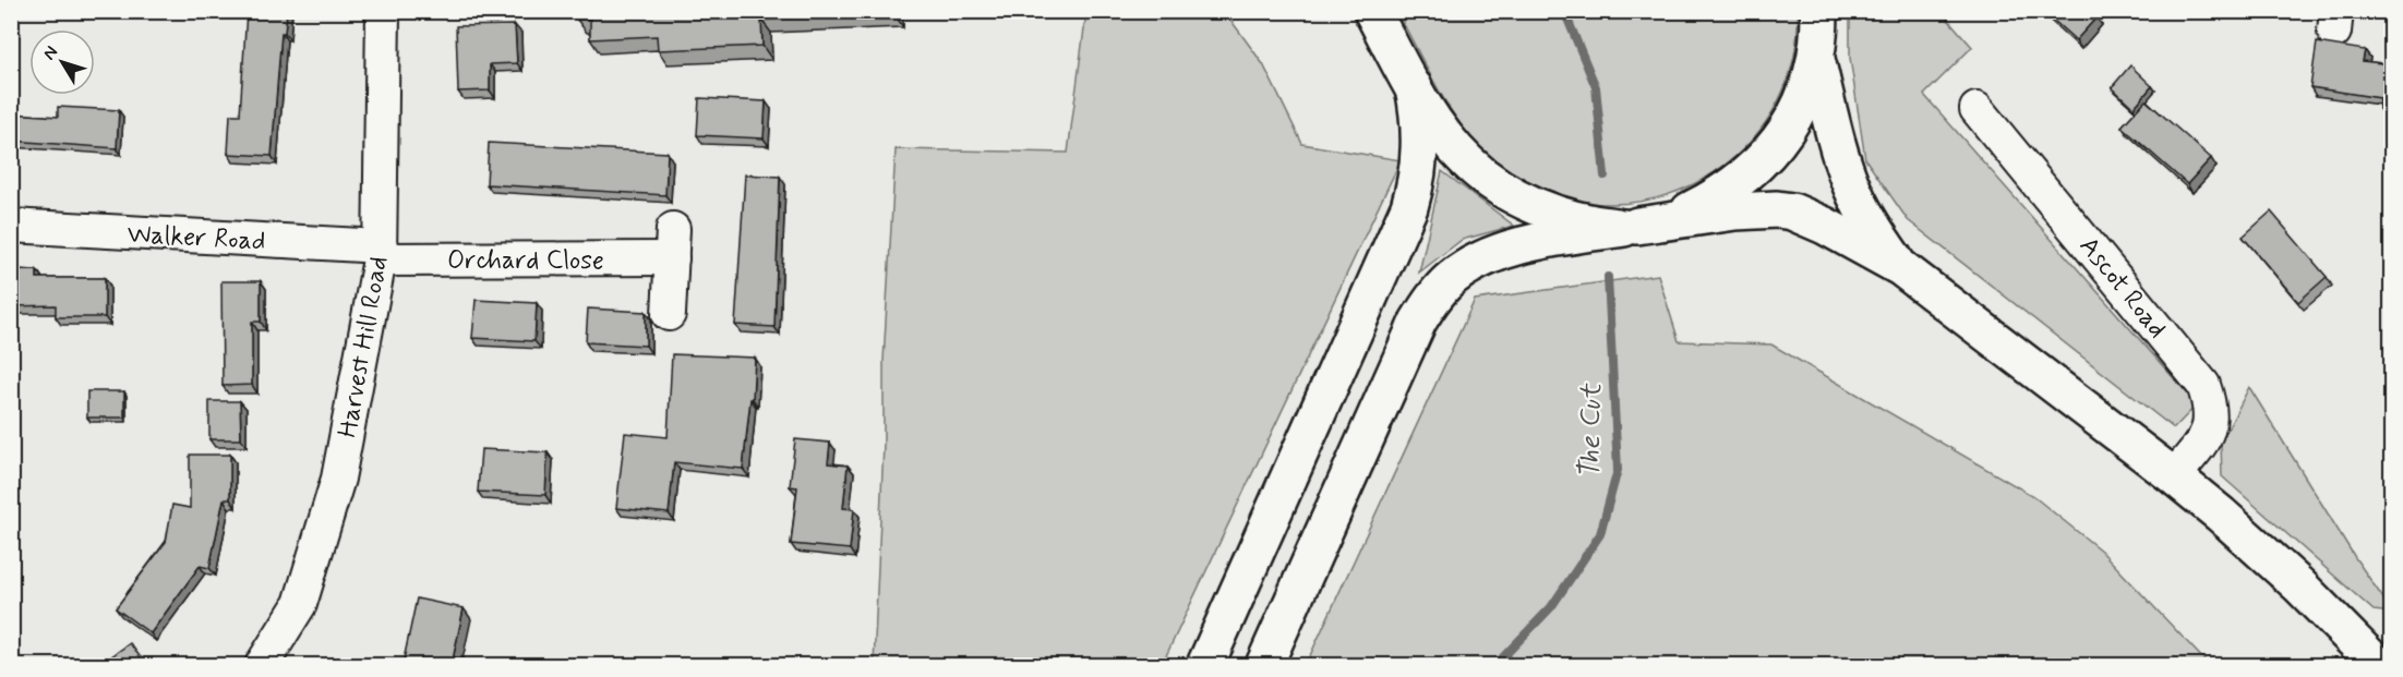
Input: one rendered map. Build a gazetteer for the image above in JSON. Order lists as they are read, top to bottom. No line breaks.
{"streets":{"street":["Walker Road","Orchard Close","Ascot Road","Harvest Hill Road"]},"crossings":[["Walker Road","Orchard Close"],["Walker Road","Harvest Hill Road"],["Orchard Close","Harvest Hill Road"]],"water":["The Cut"],"north":"top left"}
